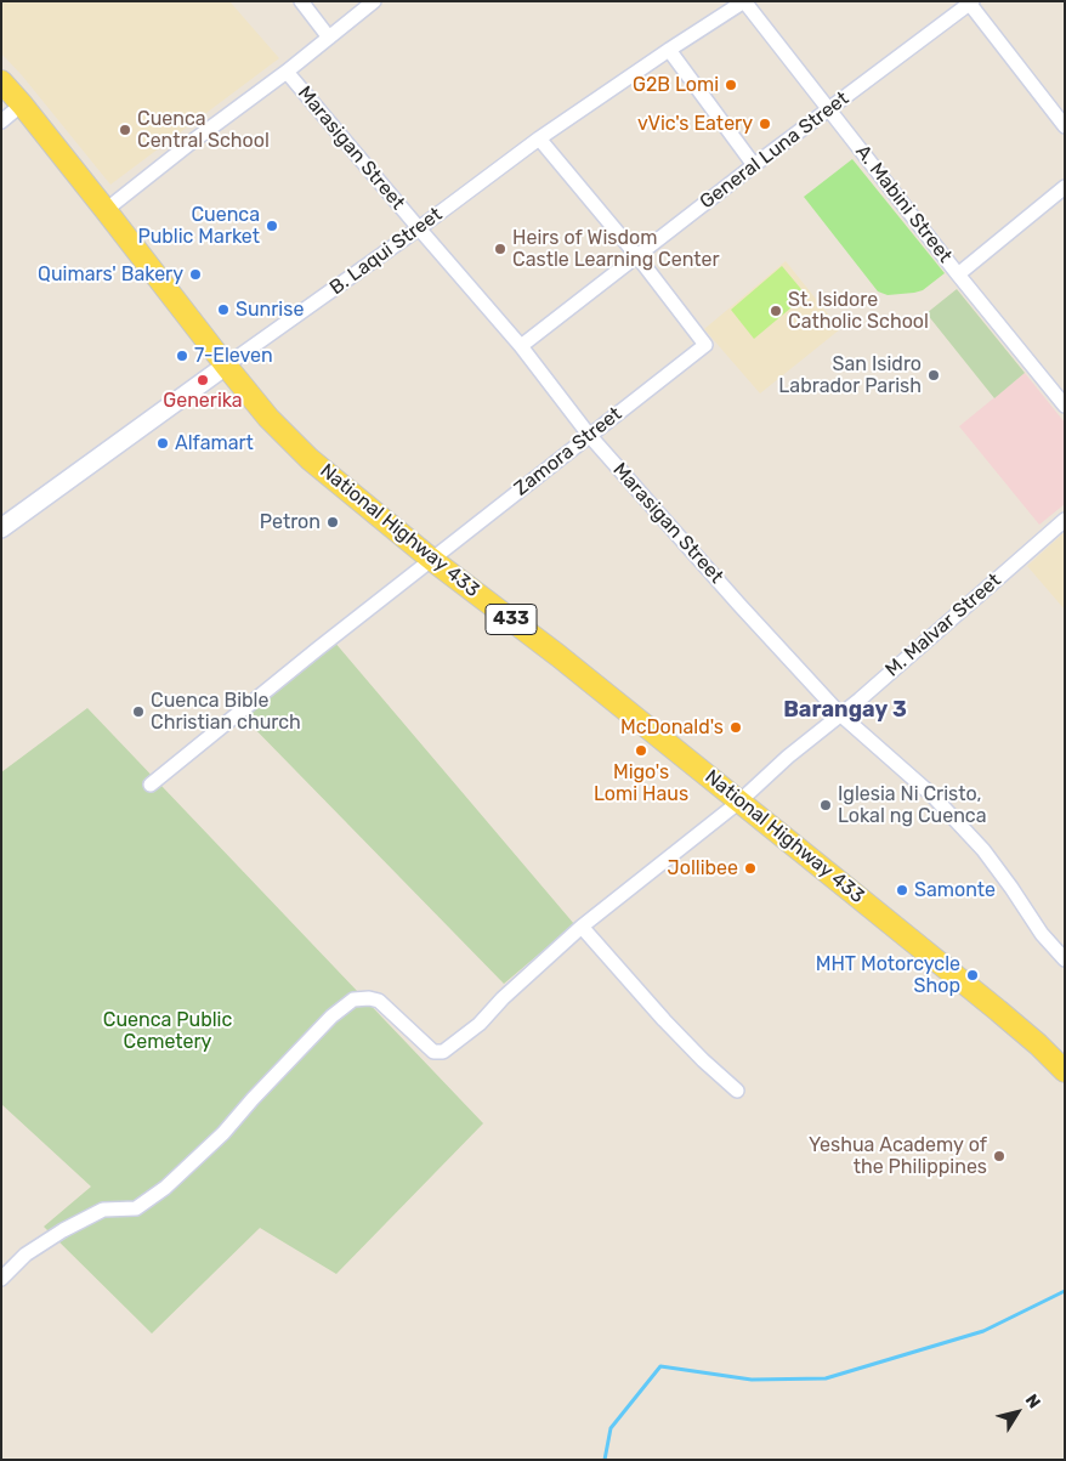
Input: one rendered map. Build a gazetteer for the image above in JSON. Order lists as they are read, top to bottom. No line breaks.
{"streets":{"main road":["B. Laqui Street","National Highway 433","433"],"street":["Marasigan Street","General Luna Street","A. Mabini Street","Zamora Street","M. Malvar Street"]},"crossings":[["Marasigan Street","General Luna Street"],["Marasigan Street","B. Laqui Street"],["Marasigan Street","Zamora Street"],["Marasigan Street","M. Malvar Street"],["General Luna Street","A. Mabini Street"],["General Luna Street","Zamora Street"],["A. Mabini Street","B. Laqui Street"],["B. Laqui Street","National Highway 433"],["Zamora Street","National Highway 433"],["National Highway 433","M. Malvar Street"]],"districts":["Barangay 3"],"parks":["Cuenca Public Cemetery"],"places":["G2B Lomi","vVic's Eatery","Cuenca Central School","Cuenca Public Market","Heirs of Wisdom Castle Learning Center","Quimars' Bakery","Sunrise","St. Isidore Catholic School","7-Eleven","San Isidro Labrador Parish","Generika","Alfamart","Petron","Cuenca Bible Christian church","McDonald's","Migo's Lomi Haus","Iglesia Ni Cristo, Lokal ng Cuenca","Jollibee","Samonte","MHT Motorcycle Shop","Yeshua Academy of the Philippines"],"north":"top right"}
